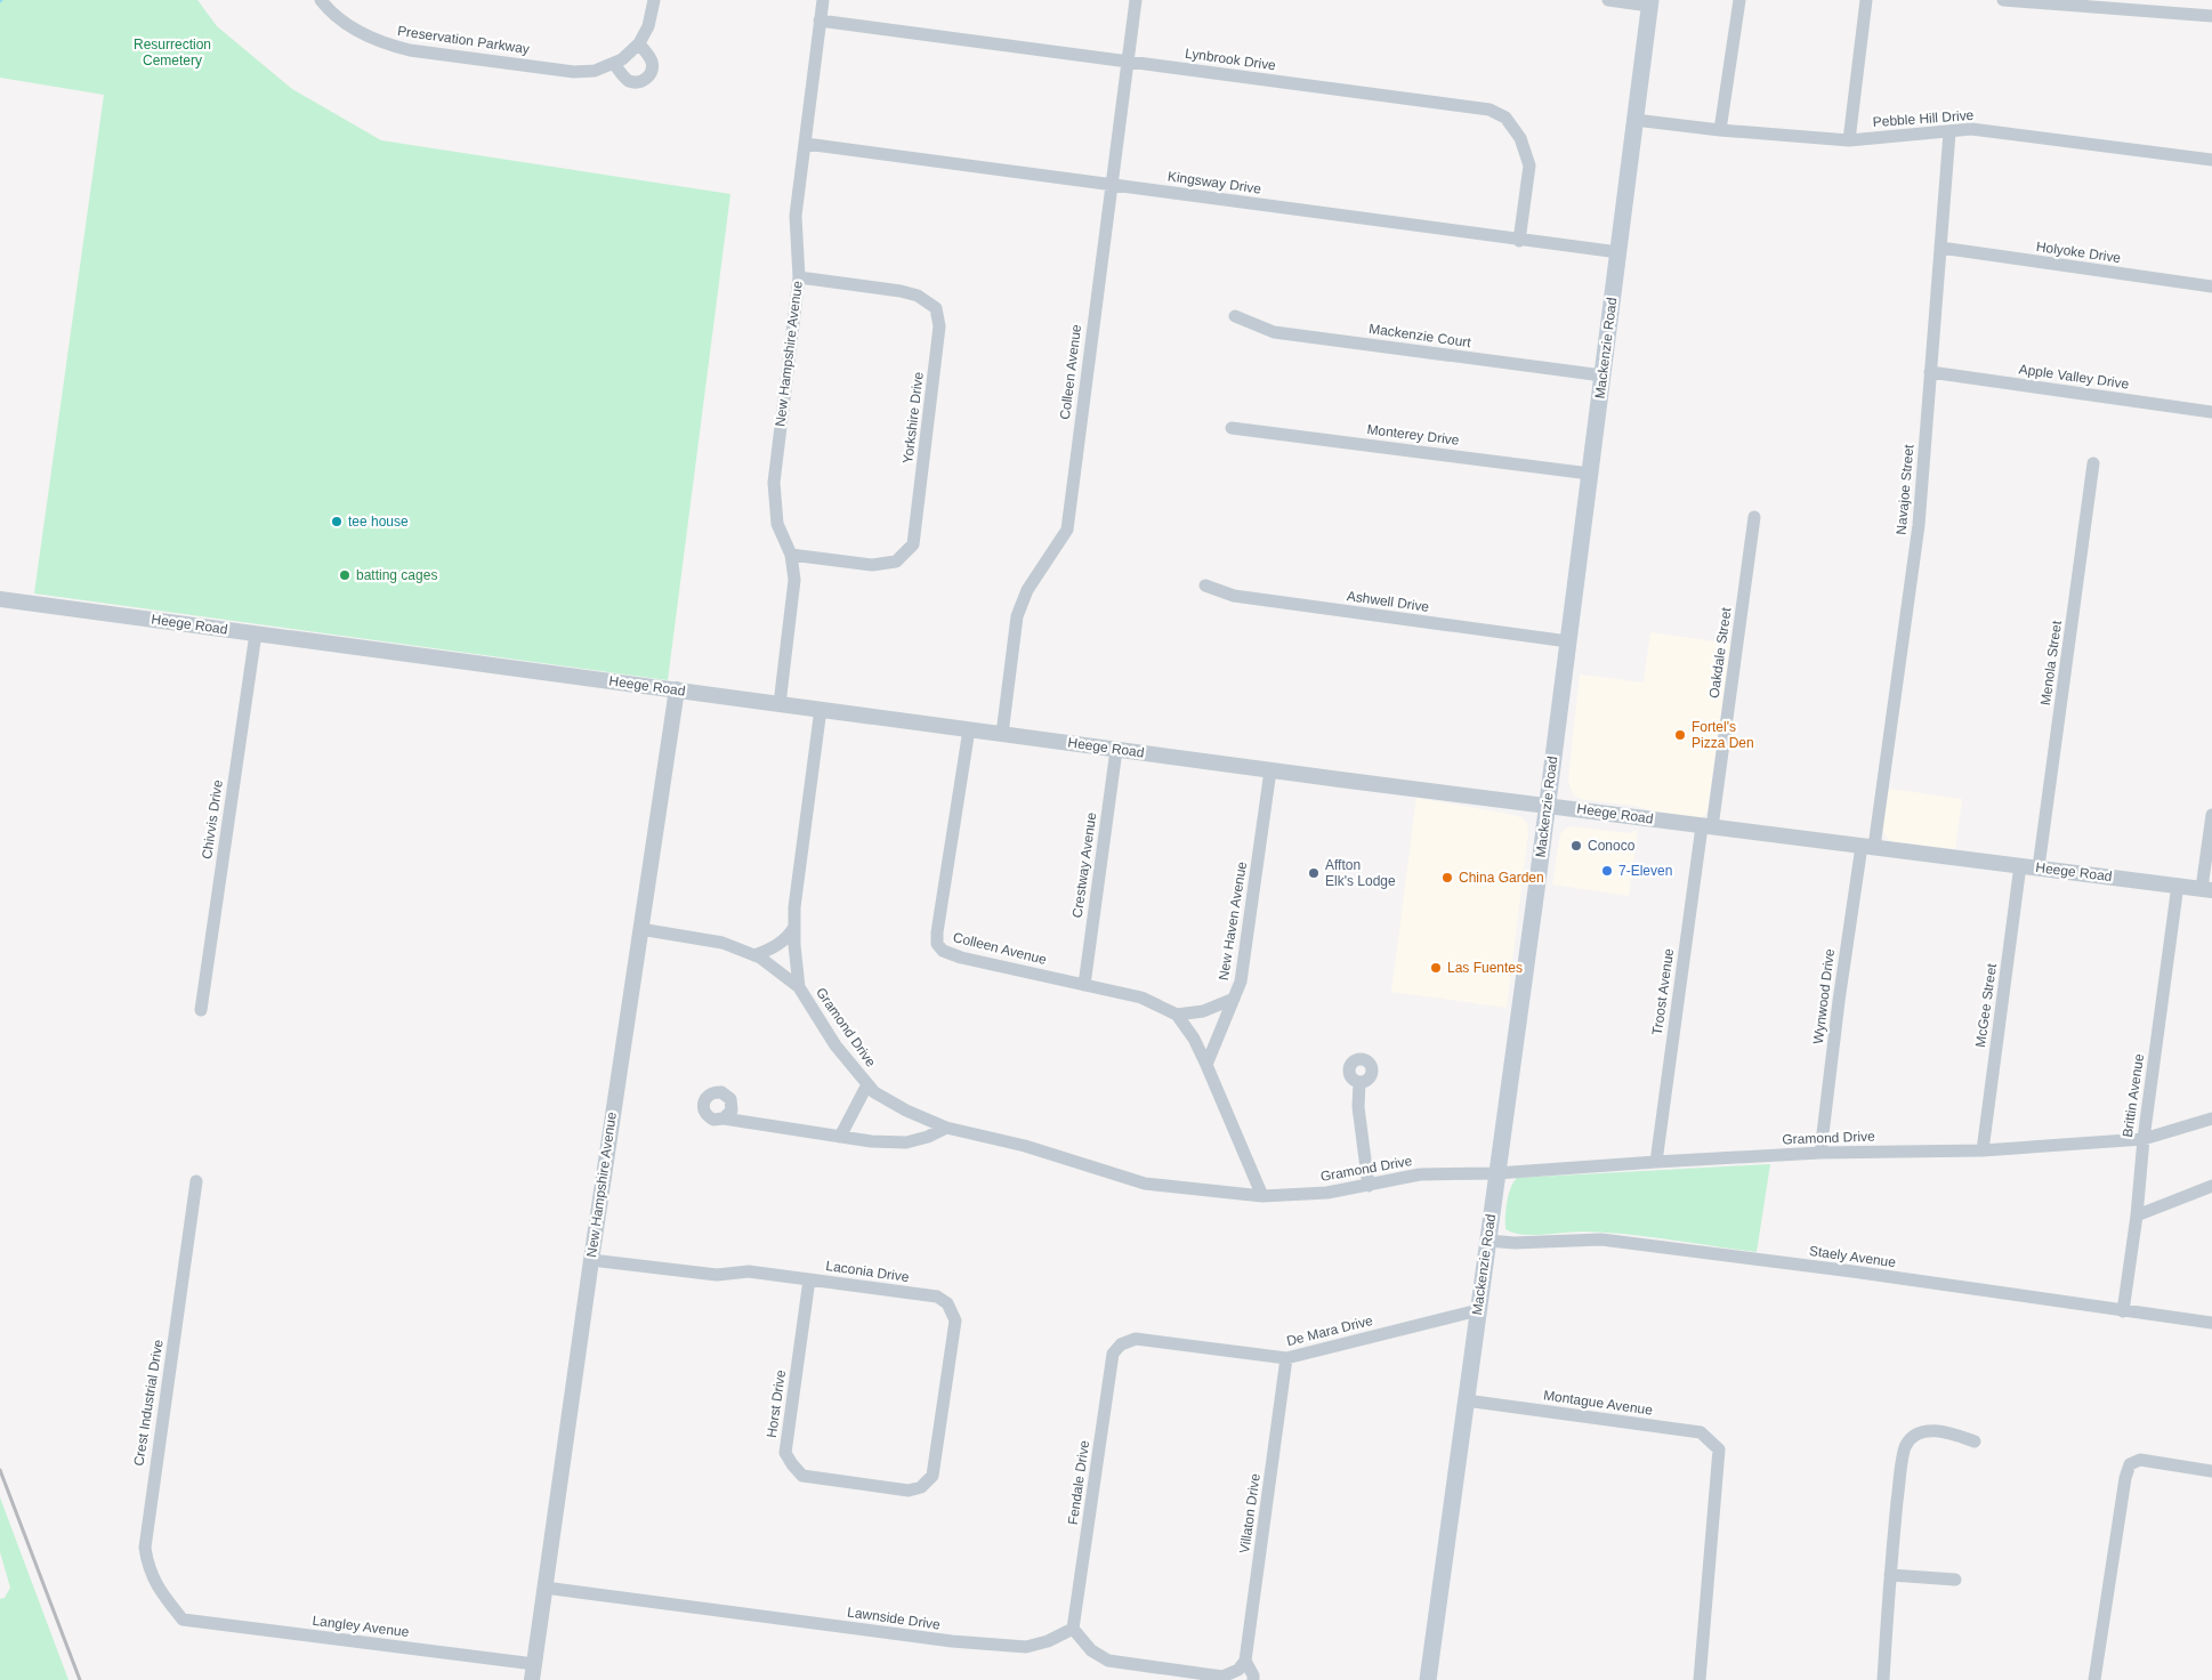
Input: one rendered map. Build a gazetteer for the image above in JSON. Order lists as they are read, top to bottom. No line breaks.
{"streets":{"main road":["Mackenzie Road"],"street":["Preservation Parkway","Lynbrook Drive","Pebble Hill Drive","Kingsway Drive","Holyoke Drive","Mackenzie Court","New Hampshire Avenue","Colleen Avenue","Apple Valley Drive","Yorkshire Drive","Monterey Drive","Navajoe Street","Ashwell Drive","Heege Road","Oakdale Street","Menola Street","Chivvis Drive","Crestway Avenue","New Haven Avenue","Troost Avenue","Wynwood Drive","McGee Street","Gramond Drive","Brittin Avenue","Staely Avenue","Laconia Drive","De Mara Drive","Crest Industrial Drive","Montague Avenue","Horst Drive","Fendale Drive","Villaton Drive","Lawnside Drive","Langley Avenue"]},"crossings":[["Lynbrook Drive","Kingsway Drive"],["Lynbrook Drive","New Hampshire Avenue"],["Lynbrook Drive","Colleen Avenue"],["Pebble Hill Drive","Mackenzie Road"],["Pebble Hill Drive","Navajoe Street"],["Kingsway Drive","Mackenzie Road"],["Kingsway Drive","New Hampshire Avenue"],["Kingsway Drive","Colleen Avenue"],["Holyoke Drive","Navajoe Street"],["Mackenzie Court","Mackenzie Road"],["Mackenzie Road","Monterey Drive"],["Mackenzie Road","Ashwell Drive"],["Mackenzie Road","Heege Road"],["Mackenzie Road","Gramond Drive"],["Mackenzie Road","Staely Avenue"],["Mackenzie Road","De Mara Drive"],["Mackenzie Road","Montague Avenue"],["New Hampshire Avenue","Yorkshire Drive"],["New Hampshire Avenue","Heege Road"],["New Hampshire Avenue","Gramond Drive"],["New Hampshire Avenue","Laconia Drive"],["New Hampshire Avenue","Lawnside Drive"],["New Hampshire Avenue","Langley Avenue"],["Colleen Avenue","Heege Road"],["Colleen Avenue","Crestway Avenue"],["Colleen Avenue","New Haven Avenue"],["Apple Valley Drive","Navajoe Street"],["Navajoe Street","Heege Road"],["Navajoe Street","Wynwood Drive"],["Heege Road","Oakdale Street"],["Heege Road","Menola Street"],["Heege Road","Chivvis Drive"],["Heege Road","Crestway Avenue"],["Heege Road","New Haven Avenue"],["Heege Road","Troost Avenue"],["Heege Road","Wynwood Drive"],["Heege Road","McGee Street"],["Heege Road","Brittin Avenue"],["Oakdale Street","Troost Avenue"],["Troost Avenue","Gramond Drive"],["Wynwood Drive","Gramond Drive"],["McGee Street","Gramond Drive"],["Gramond Drive","Brittin Avenue"],["Brittin Avenue","Staely Avenue"],["Laconia Drive","Horst Drive"],["De Mara Drive","Fendale Drive"],["De Mara Drive","Villaton Drive"],["Crest Industrial Drive","Langley Avenue"],["Fendale Drive","Lawnside Drive"]],"parks":["Resurrection Cemetery"],"places":["tee house","batting cages","Fortel's Pizza Den","Conoco","7-Eleven","Affton Elk's Lodge","China Garden","Las Fuentes"]}
